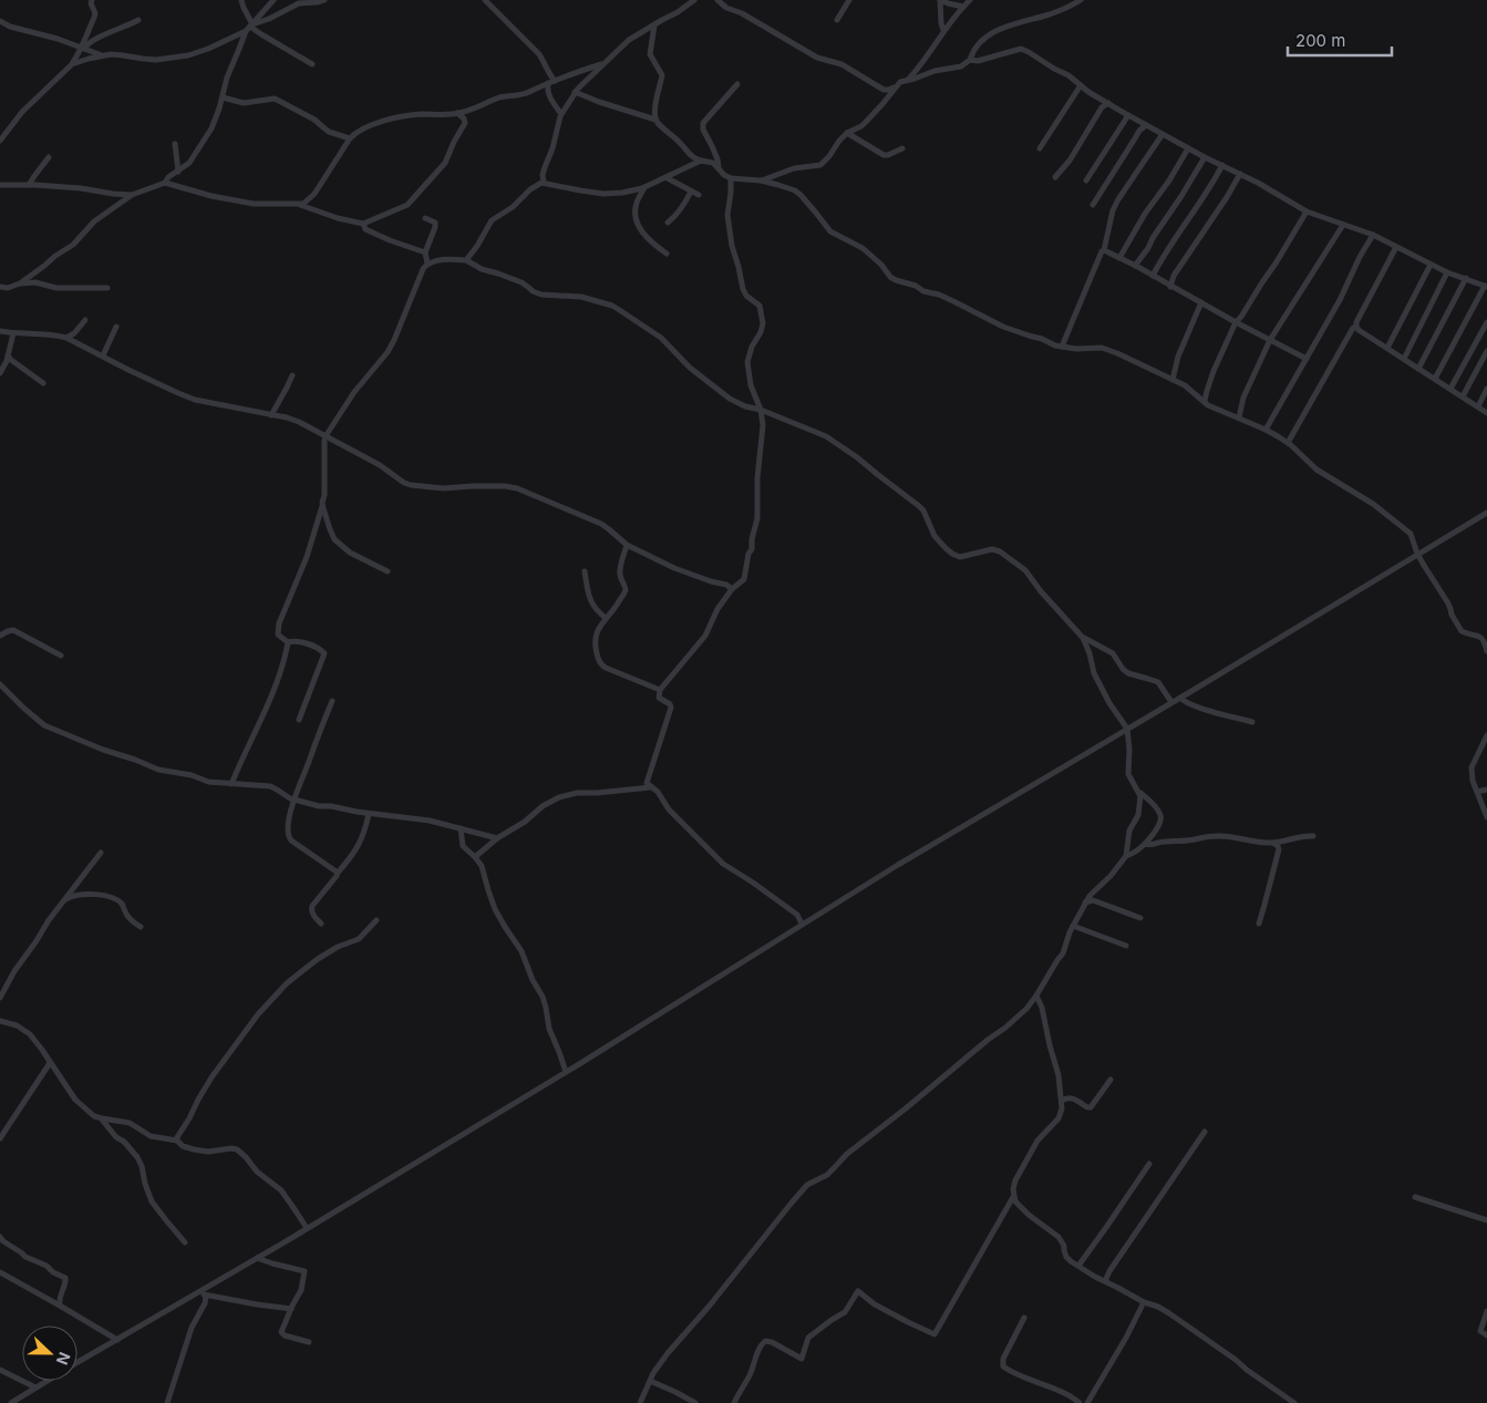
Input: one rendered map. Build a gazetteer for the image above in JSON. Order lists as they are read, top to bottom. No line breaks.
{"scale_bar":"200 m","north":"right"}
